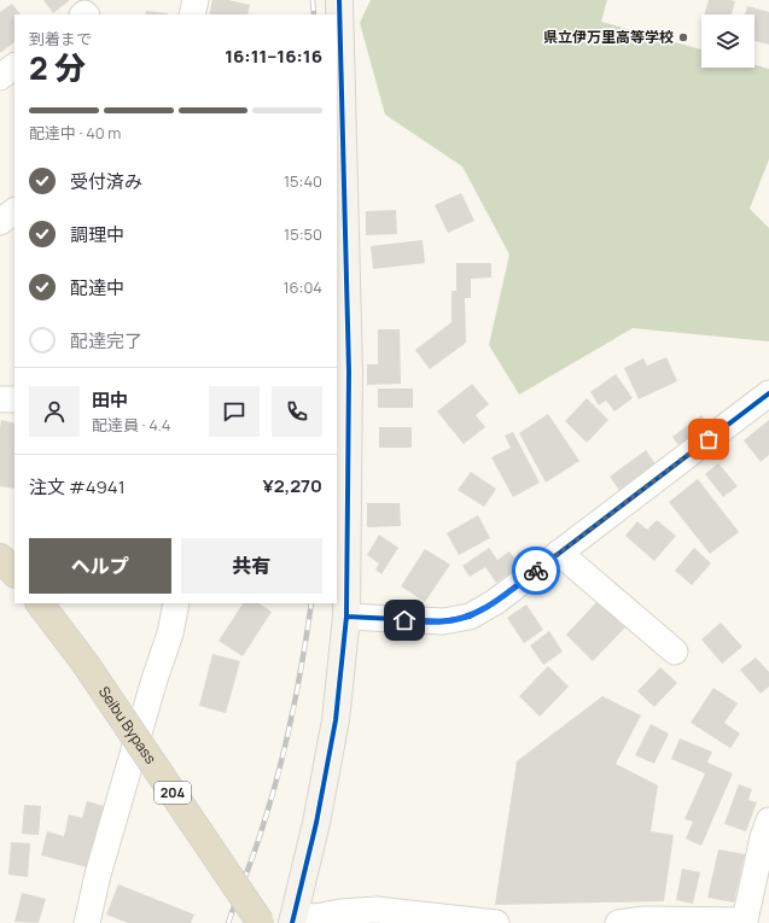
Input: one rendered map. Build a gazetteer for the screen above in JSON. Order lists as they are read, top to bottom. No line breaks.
{"streets":{"highway":["Seibu Bypass","204"]},"places":["県立伊万里高等学校"],"page":{"heading":["2 分","到着まで","16:11–16:16"],"panel":["田中","配達員 · 4.4","注文 #4941","¥2,270"],"bar":"配達中 · 40 m","list":[["受付済み","15:40"],["調理中","15:50"],["配達中","16:04"],"配達完了"],"buttons":["ヘルプ","共有"]}}
